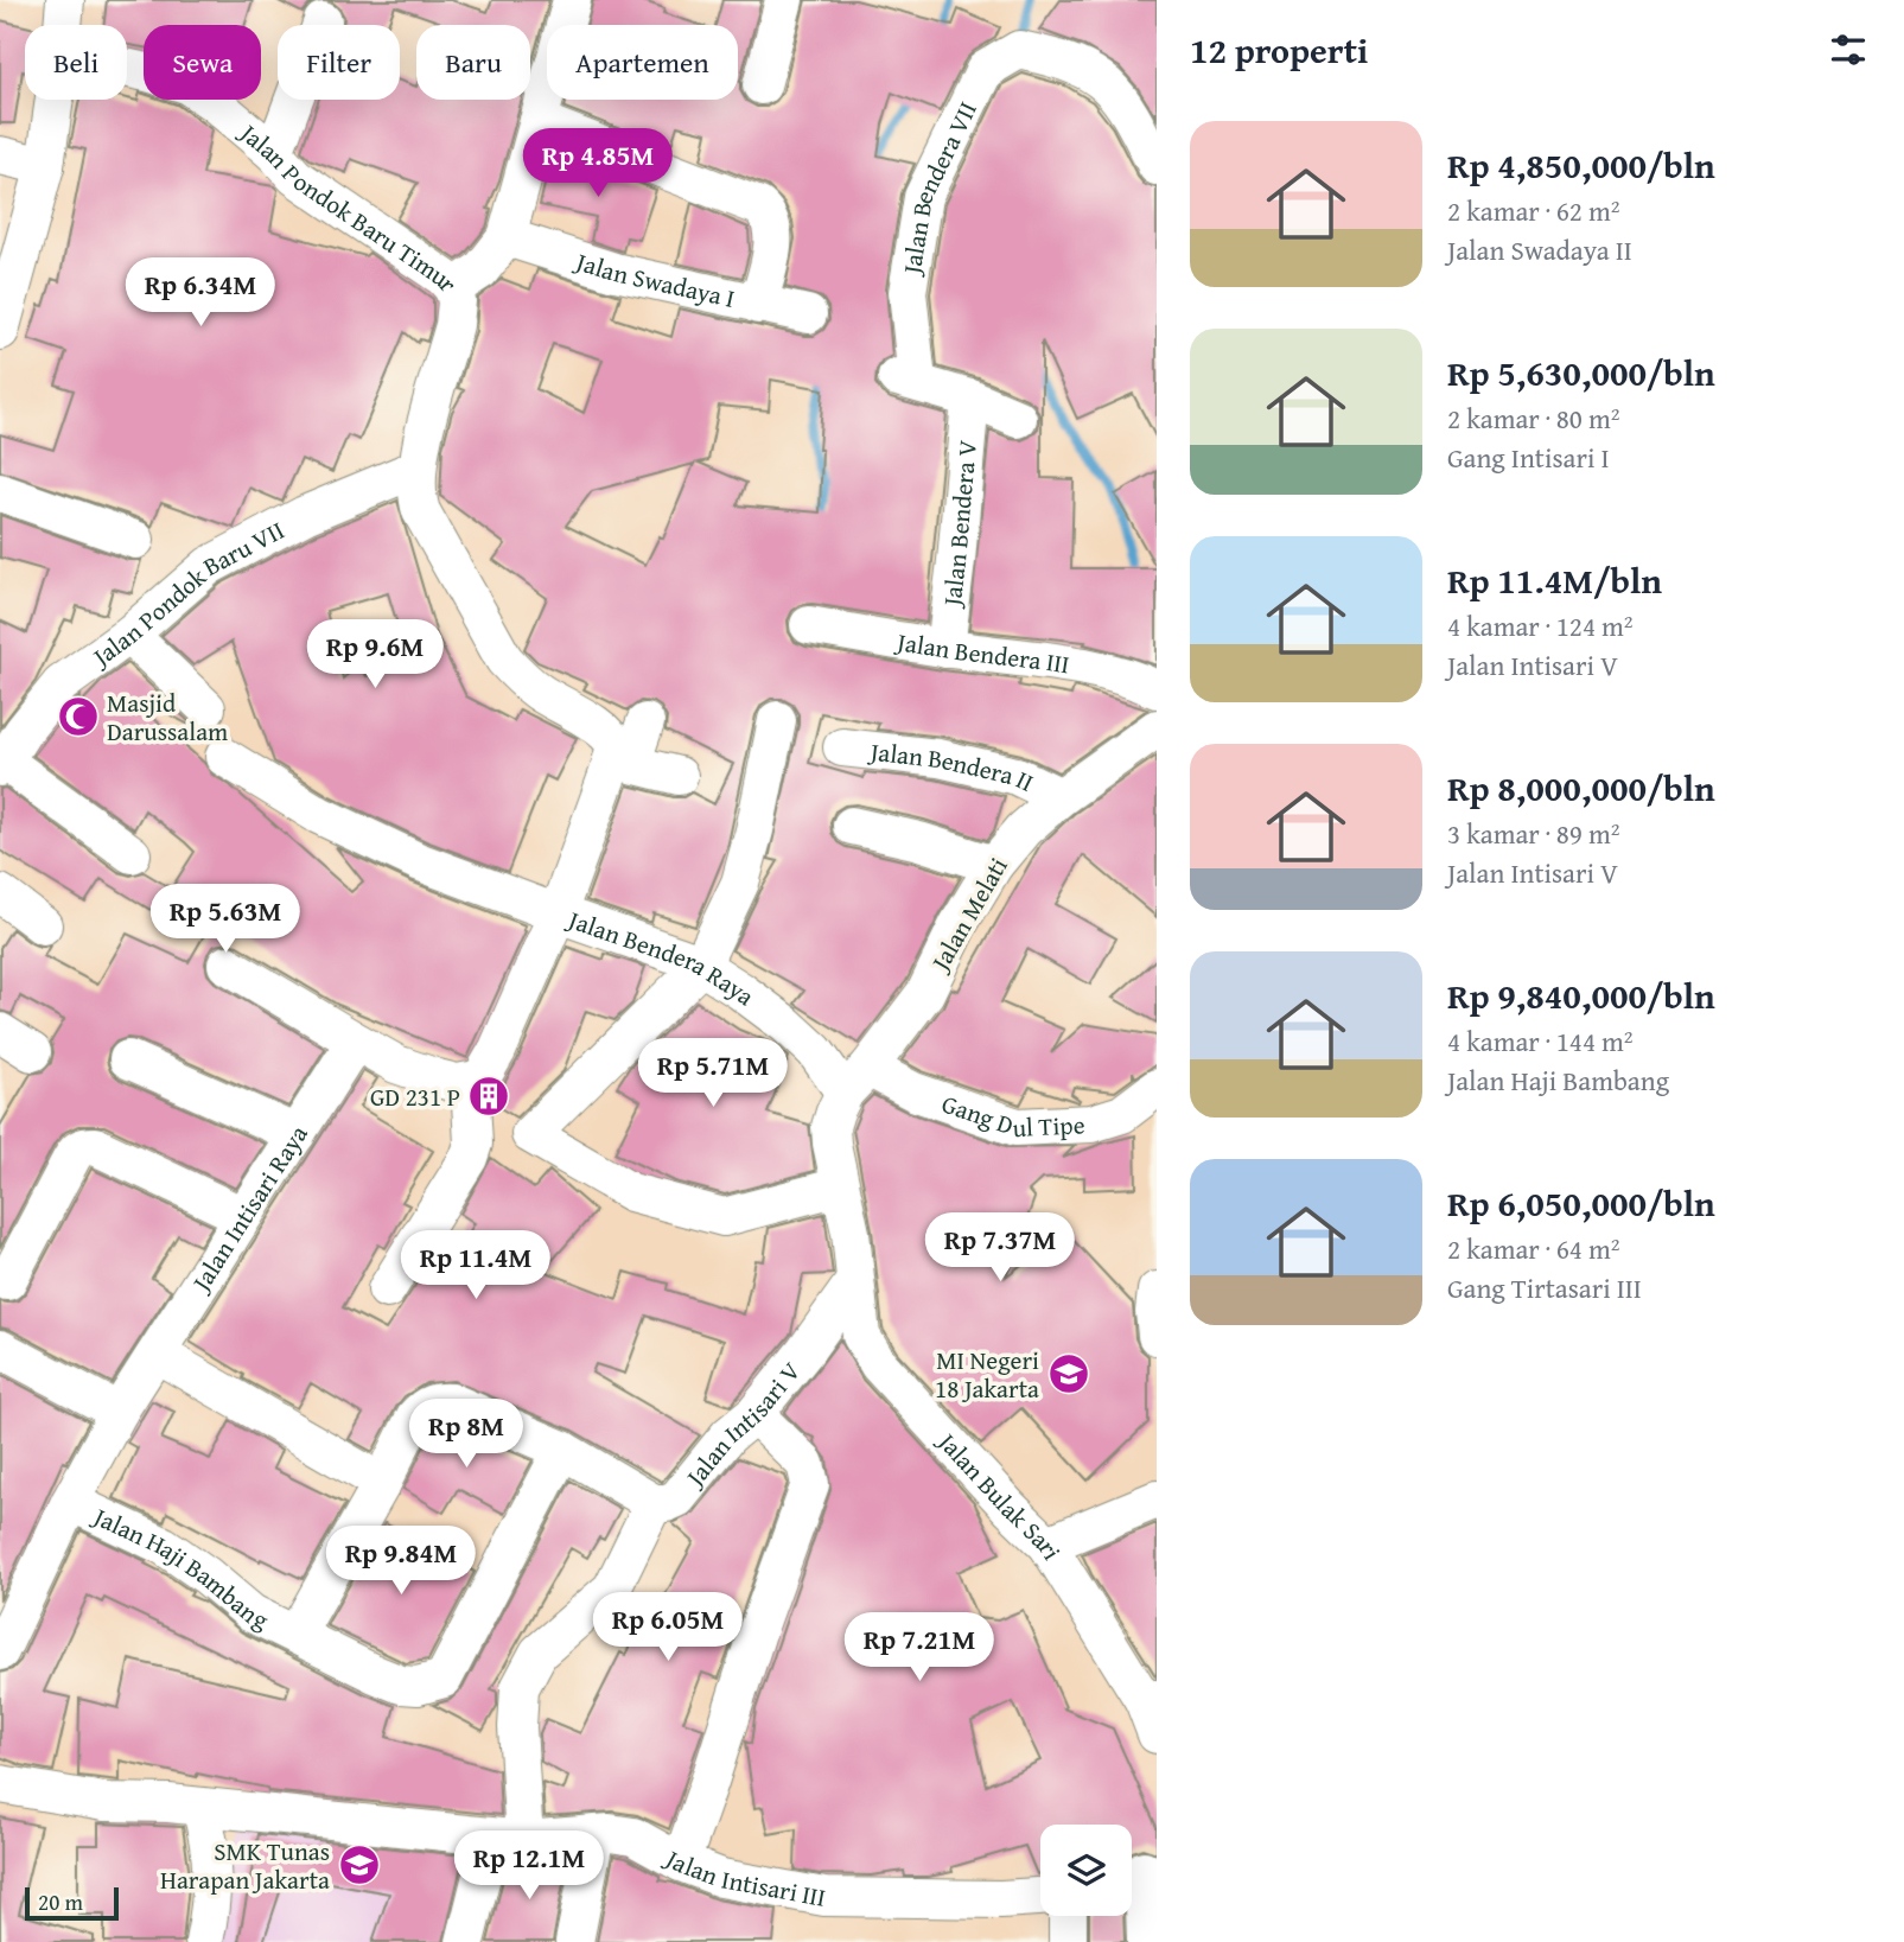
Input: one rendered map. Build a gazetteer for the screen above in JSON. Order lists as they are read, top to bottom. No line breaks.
{"streets":{"street":["Jalan Bendera VII","Jalan Pondok Baru Timur","Jalan Swadaya I","Jalan Bendera V","Jalan Pondok Baru VII","Jalan Bendera III","Jalan Bendera II","Jalan Melati","Jalan Bendera Raya","Gang Dul Tipe","Jalan Intisari Raya","Jalan Intisari V","Jalan Bulak Sari","Jalan Haji Bambang","Jalan Intisari III"]},"crossings":[["Jalan Bendera VII","Jalan Bendera V"],["Jalan Pondok Baru Timur","Jalan Pondok Baru VII"],["Jalan Pondok Baru Timur","Jalan Bendera Raya"],["Jalan Bendera V","Jalan Bendera III"],["Jalan Bendera II","Jalan Melati"],["Jalan Melati","Jalan Bendera Raya"],["Jalan Melati","Gang Dul Tipe"],["Jalan Melati","Jalan Bulak Sari"],["Jalan Bendera Raya","Gang Dul Tipe"],["Jalan Bendera Raya","Jalan Bulak Sari"],["Gang Dul Tipe","Jalan Bulak Sari"],["Jalan Intisari Raya","Jalan Haji Bambang"],["Jalan Intisari V","Jalan Bulak Sari"]],"places":{"mosque":["Masjid Darussalam"],"building":["GD 231 P"],"school or university":["MI Negeri 18 Jakarta","SMK Tunas Harapan Jakarta"]},"scale_bar":"20 m","page":{"heading":"12 properti","chip":["Beli","Sewa","Filter","Baru","Apartemen"],"list":[{"name":"Rp 4,850,000/bln","note":"2 kamar · 62 m² · Jalan Swadaya II"},{"name":"Rp 5,630,000/bln","note":"2 kamar · 80 m² · Gang Intisari I"},{"name":"Rp 11.4M/bln","note":"4 kamar · 124 m² · Jalan Intisari V"},{"name":"Rp 8,000,000/bln","note":"3 kamar · 89 m² · Jalan Intisari V"},{"name":"Rp 9,840,000/bln","note":"4 kamar · 144 m² · Jalan Haji Bambang"},{"name":"Rp 6,050,000/bln","note":"2 kamar · 64 m² · Gang Tirtasari III"}],"price":["Rp 4.85M","Rp 6.34M","Rp 9.6M","Rp 5.63M","Rp 5.71M","Rp 7.37M","Rp 11.4M","Rp 8M","Rp 9.84M","Rp 6.05M","Rp 7.21M","Rp 12.1M"],"scale":"20 m"}}
